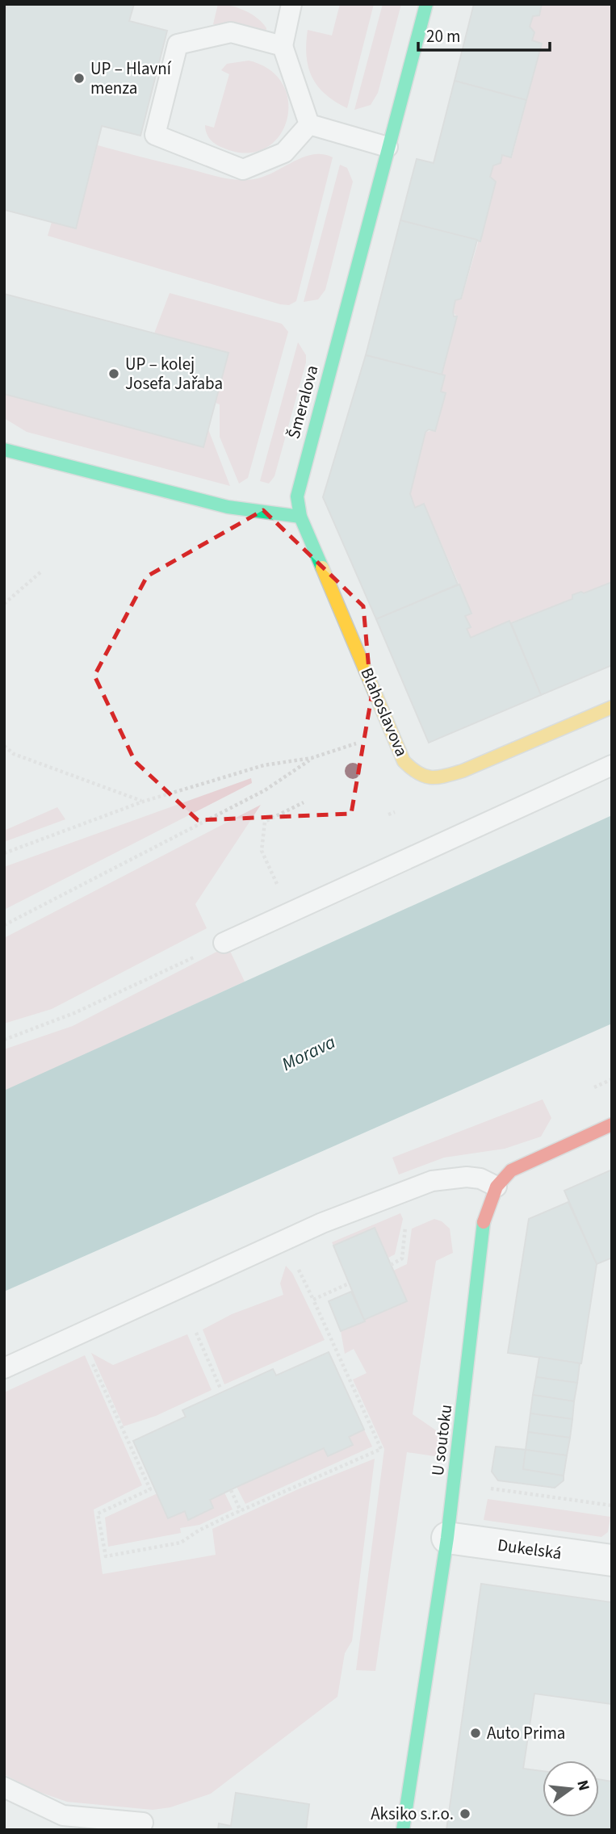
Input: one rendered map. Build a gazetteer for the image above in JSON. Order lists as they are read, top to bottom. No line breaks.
{"streets":{"street":["Šmeralova","Blahoslavova","U soutoku","Dukelská"]},"crossings":[["Šmeralova","Blahoslavova"],["U soutoku","Dukelská"]],"water":["Morava"],"places":["UP – Hlavní menza","UP – kolej Josefa Jařaba","Auto Prima","Aksiko s.r.o."],"scale_bar":"20 m","north":"right"}
